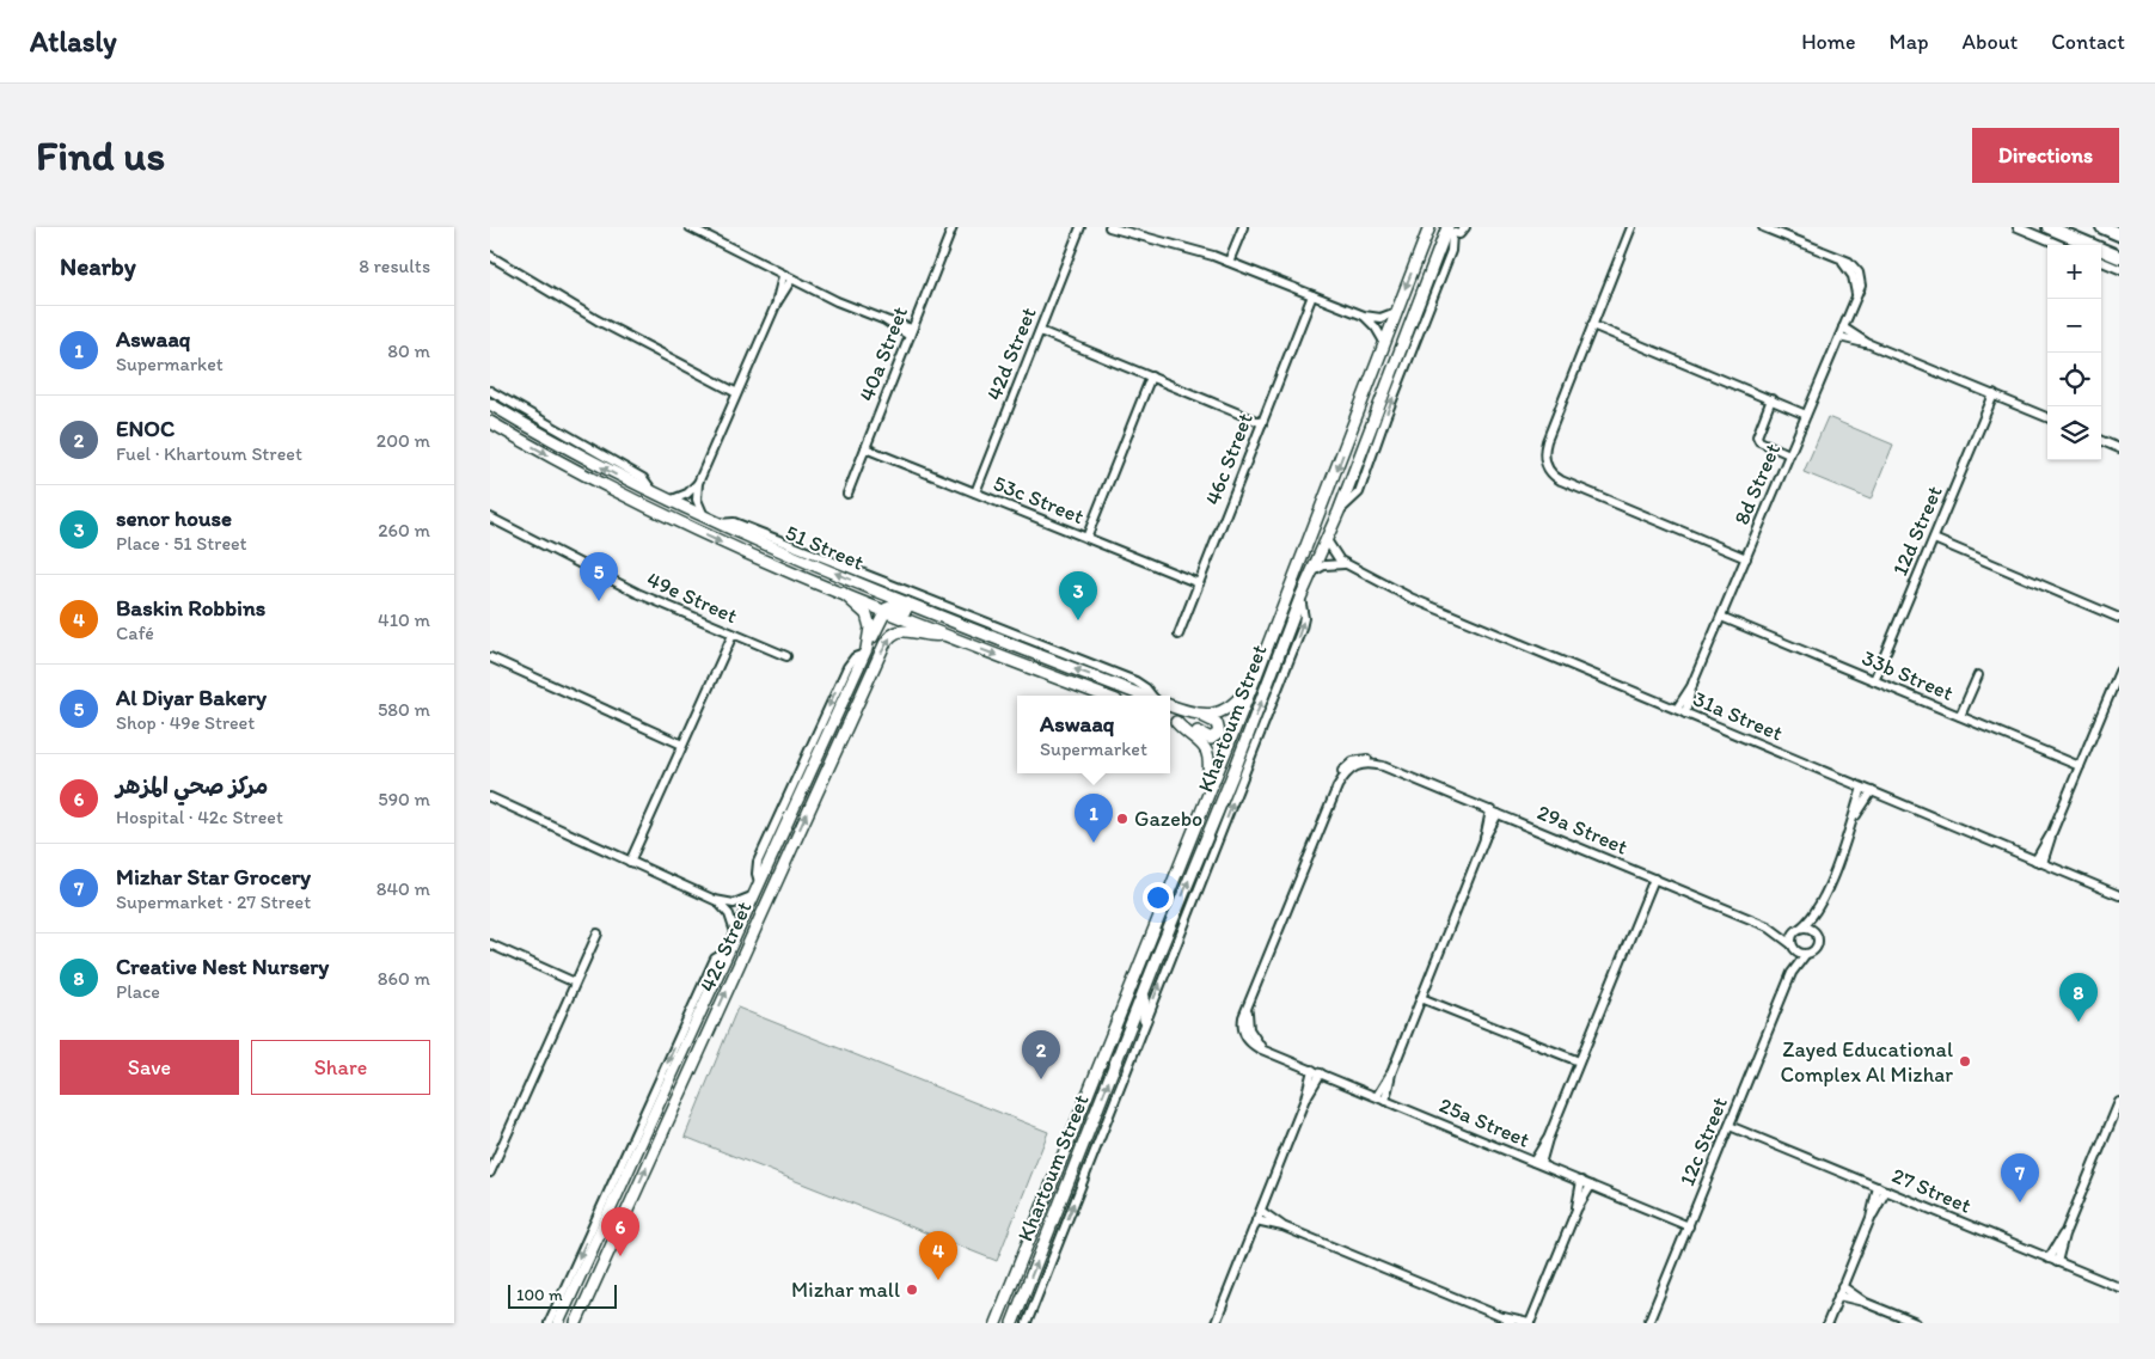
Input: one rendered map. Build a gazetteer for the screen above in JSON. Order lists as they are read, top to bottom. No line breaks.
{"streets":{"street":["40a Street","42d Street","46c Street","8d Street","53c Street","12d Street","51 Street","49e Street","33b Street","31a Street","Khartoum Street","29a Street","42c Street","25a Street","12c Street","27 Street"]},"crossings":[["40a Street","53c Street"],["42d Street","53c Street"],["46c Street","53c Street"],["8d Street","33b Street"],["8d Street","31a Street"],["12d Street","33b Street"],["51 Street","42c Street"],["31a Street","Khartoum Street"],["29a Street","25a Street"],["29a Street","12c Street"],["25a Street","12c Street"],["12c Street","27 Street"]],"places":["Gazebo","Zayed Educational Complex Al Mizhar","Mizhar mall"],"scale_bar":"100 m","page":{"header":"Atlasly","nav":["Home","Map","About","Contact"],"buttons":["Directions",["Save","Share"]],"title":"Find us","heading":["Nearby","8 results"],"map_buttons":["+","−"],"list":[{"mark":"1","name":"Aswaaq","note":"Supermarket","value":"80 m"},{"mark":"2","name":"ENOC","note":"Fuel · Khartoum Street","value":"200 m"},{"mark":"3","name":"senor house","note":"Place · 51 Street","value":"260 m"},{"mark":"4","name":"Baskin Robbins","note":"Café","value":"410 m"},{"mark":"5","name":"Al Diyar Bakery","note":"Shop · 49e Street","value":"580 m"},{"mark":"6","name":"مركز صحي المزهر","note":"Hospital · 42c Street","value":"590 m"},{"mark":"7","name":"Mizhar Star Grocery","note":"Supermarket · 27 Street","value":"840 m"},{"mark":"8","name":"Creative Nest Nursery","note":"Place","value":"860 m"}],"pins":["5","3","1","8","2","7","6","4"],"popup":["Aswaaq","Supermarket"],"scale":"100 m"}}
